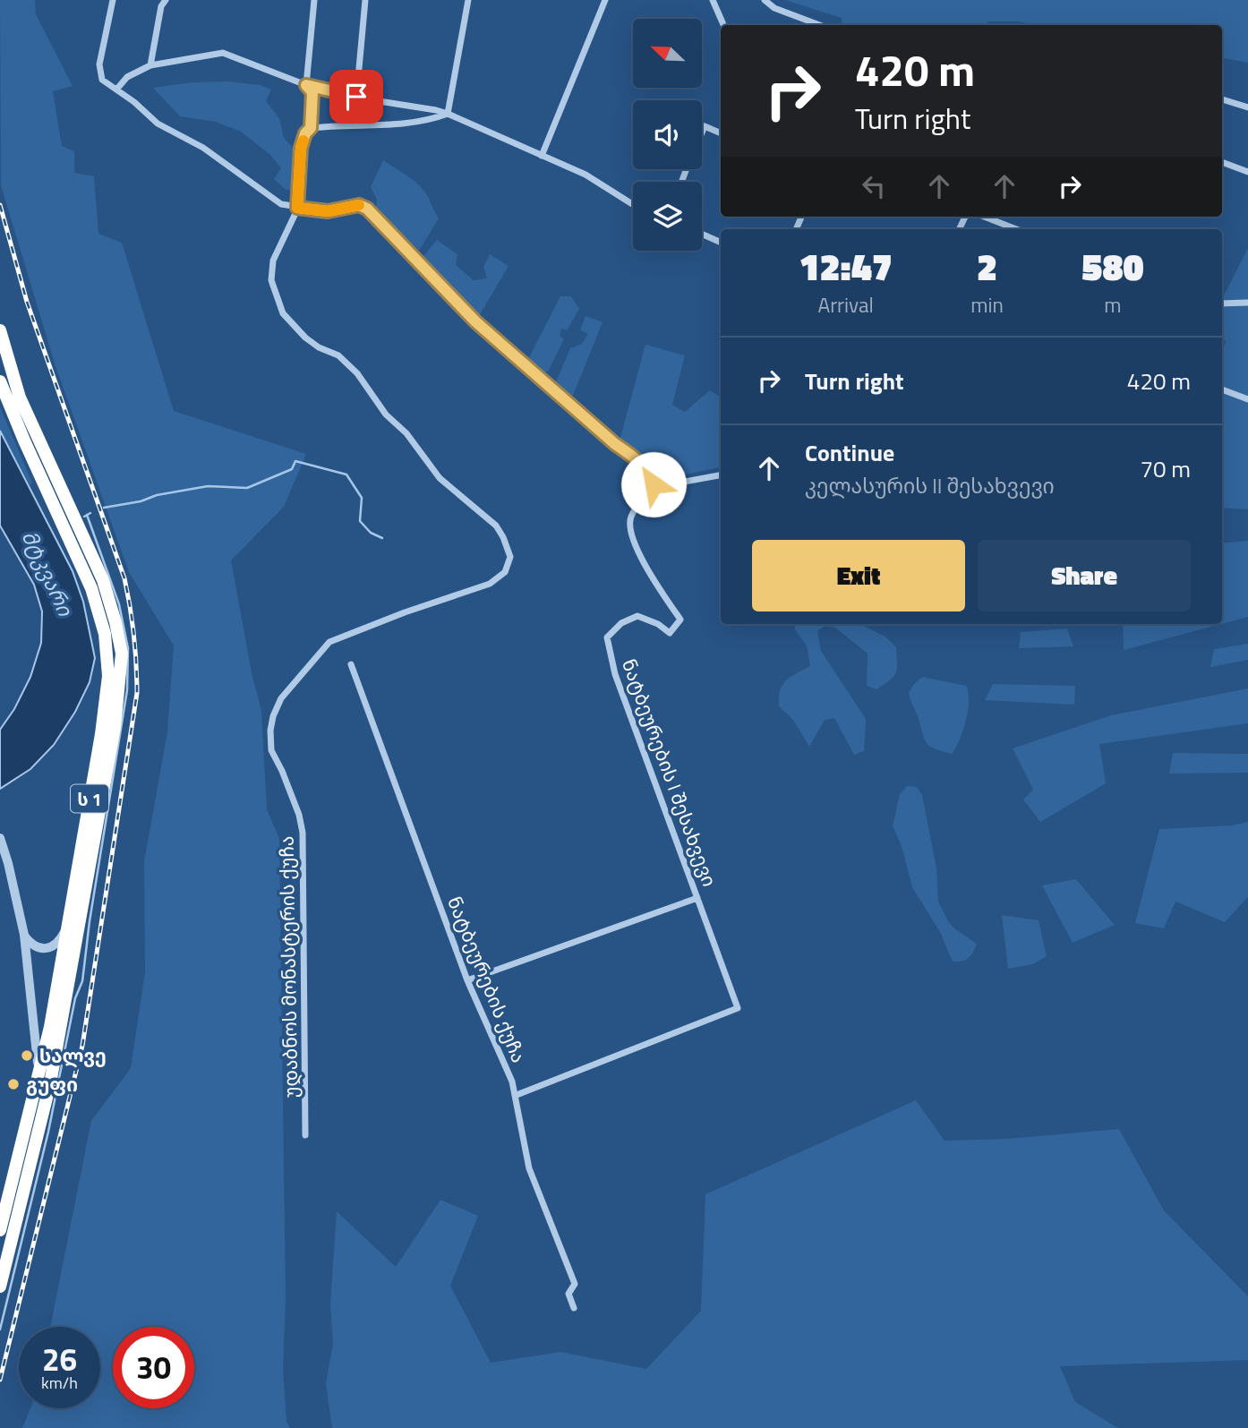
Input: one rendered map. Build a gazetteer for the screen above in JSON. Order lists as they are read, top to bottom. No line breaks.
{"streets":{"highway":["ს 1"],"street":["ნატბეურების I შესახვევი","უდაბნოს მონასტერის ქუჩა","ნატბეურების ქუჩა"]},"crossings":[["ნატბეურების I შესახვევი","ნატბეურების ქუჩა"]],"water":["მტკვარი"],"places":["სალვე","გუფი"],"north":"top left","page":{"turn":["420 m","Turn right"],"eta":["12:47","Arrival","2","min","580","m"],"list":[{"name":"Turn right","value":"420 m"},{"name":"Continue","note":"კელასურის II შესახვევი","value":"70 m"}],"buttons":["Exit","Share"],"speed":"26 km/h","limit":"30"}}
